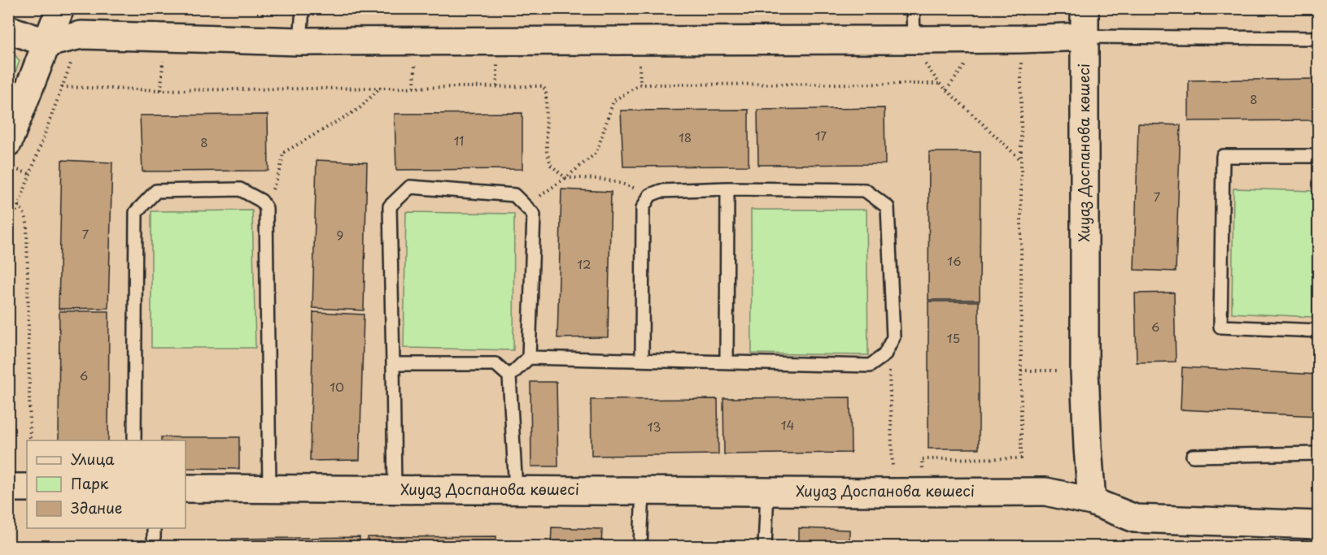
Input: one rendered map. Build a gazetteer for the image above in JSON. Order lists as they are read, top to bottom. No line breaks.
{"streets":{"street":["Хиуаз Доспанова көшесі"]},"house_numbers":["8","17","18","11","8","7","7","9","16","12","6","15","6","10","14","13"],"legend":["Улица","Парк","Здание"]}
